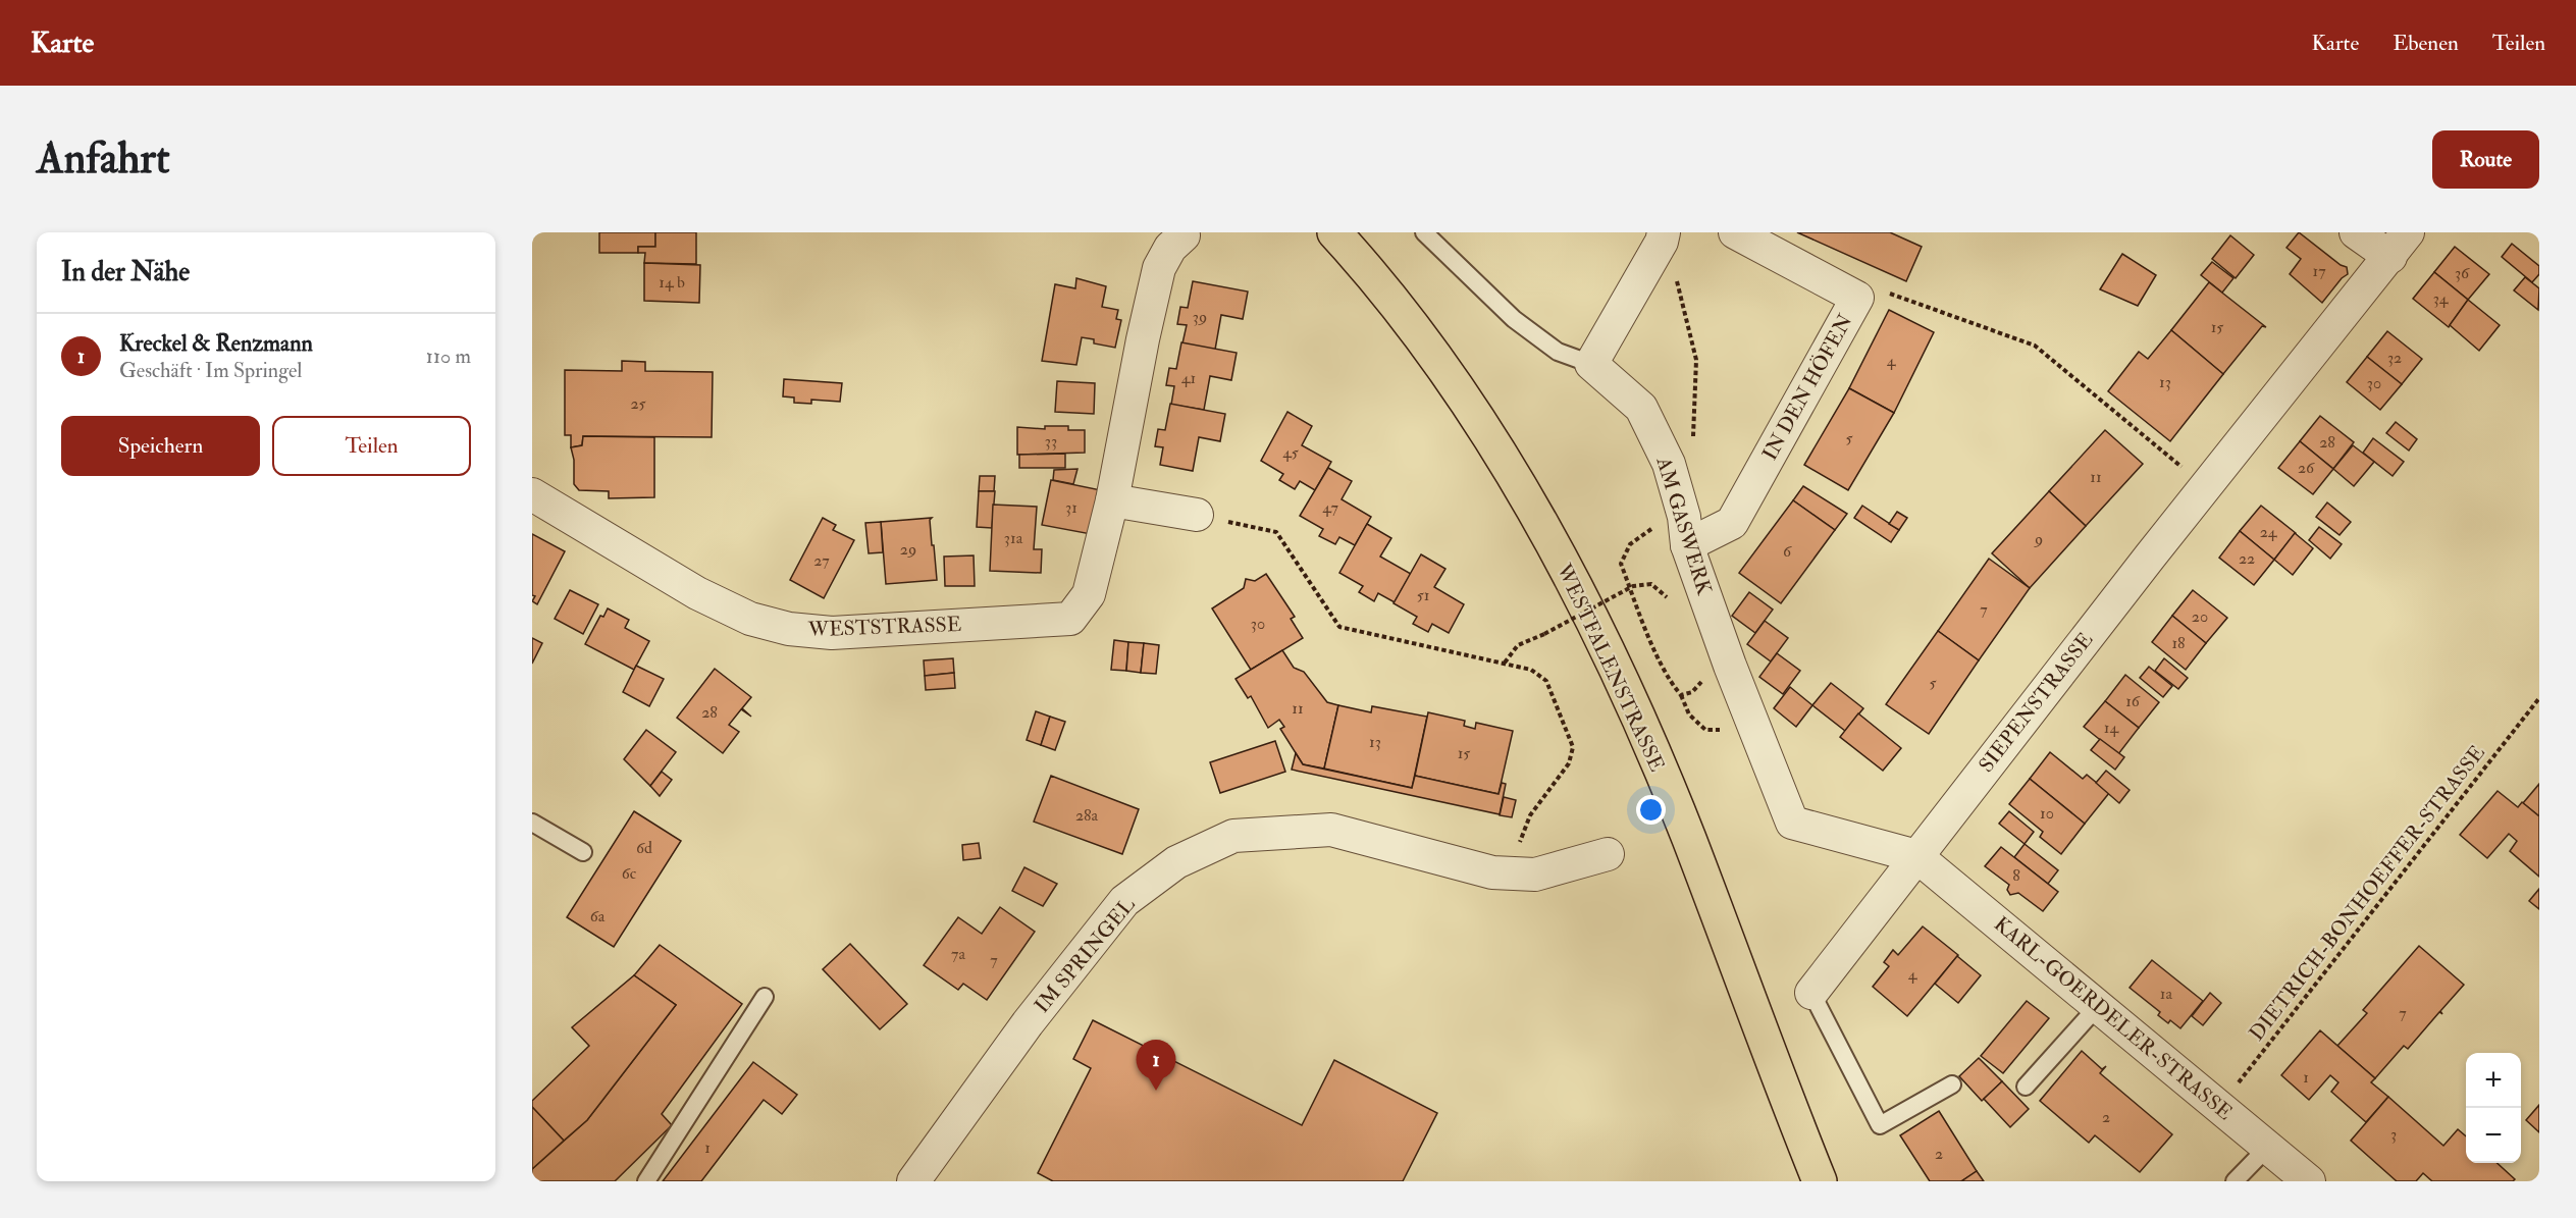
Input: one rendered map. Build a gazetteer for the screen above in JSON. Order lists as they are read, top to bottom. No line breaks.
{"streets":{"main road":["WESTFALENSTRASSE"],"street":["IN DEN HÖFEN","AM GASWERK","WESTSTRASSE","SIEPENSTRASSE","IM SPRINGEL","KARL-GOERDELER-STRASSE"],"path":["DIETRICH-BONHOEFFER-STRASSE"]},"crossings":[["IN DEN HÖFEN","AM GASWERK"],["AM GASWERK","SIEPENSTRASSE"],["AM GASWERK","KARL-GOERDELER-STRASSE"],["SIEPENSTRASSE","KARL-GOERDELER-STRASSE"],["DIETRICH-BONHOEFFER-STRASSE","KARL-GOERDELER-STRASSE"]],"house_numbers":["17","36","14 b","34","39","15","32","4","41","13","30","25","5","33","28","45","26","11","31","47","24","31a","9","29","6","22","27","51","7","20","30","18","5","16","11","28","14","13","15","10","28a","6d","6c","8","6a","7a","7","4","1a","7","1","2","3","1","2"],"page":{"header":"Karte","nav":["Karte","Ebenen","Teilen"],"buttons":["Route",["Speichern","Teilen"]],"title":"Anfahrt","heading":"In der Nähe","list":[{"mark":"1","name":"Kreckel & Renzmann","note":"Geschäft · Im Springel","value":"110 m"}],"pins":"1","map_buttons":["+","−"]}}
